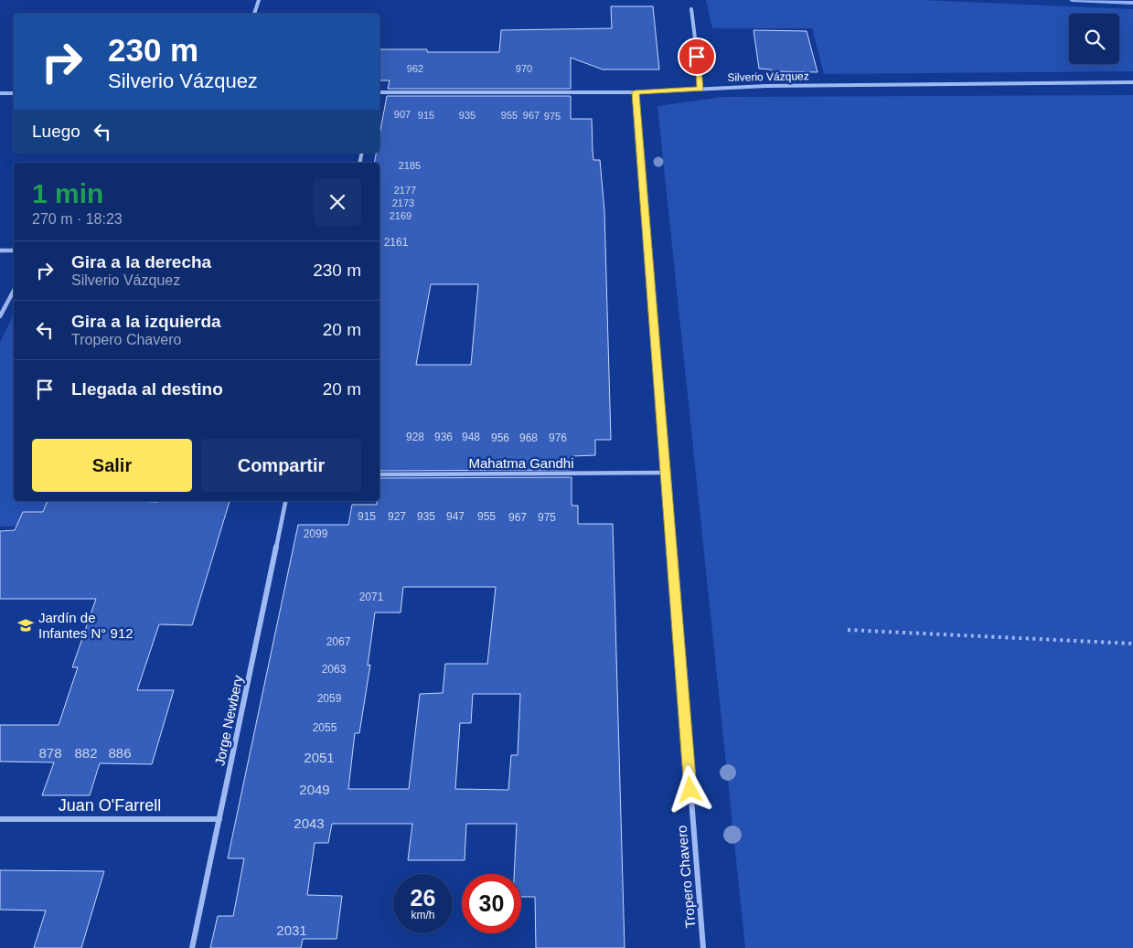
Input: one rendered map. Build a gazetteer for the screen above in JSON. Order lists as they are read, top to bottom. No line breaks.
{"streets":{"street":["Silverio Vázquez","Mahatma Gandhi","Jorge Newbery","Juan O'Farrell","Tropero Chavero"]},"crossings":[["Silverio Vázquez","Tropero Chavero"],["Mahatma Gandhi","Tropero Chavero"],["Jorge Newbery","Juan O'Farrell"]],"places":{"school or university":["Jardín de Infantes N° 912"]},"house_numbers":["962","970","907","915","935","955","967","975","2185","2177","2173","2169","2161","928","936","948","956","968","976","915","927","935","947","955","967","975","2099","2071","2067","2063","2059","2055","878","882","886","2051","2049","2043","2031"],"page":{"turn":["230 m","Silverio Vázquez"],"then":"Luego","heading":["1 min","270 m · 18:23"],"list":[{"name":"Gira a la derecha","note":"Silverio Vázquez","value":"230 m"},{"name":"Gira a la izquierda","note":"Tropero Chavero","value":"20 m"},{"name":"Llegada al destino","value":"20 m"}],"buttons":["Salir","Compartir"],"speed":"26 km/h","limit":"30"}}
